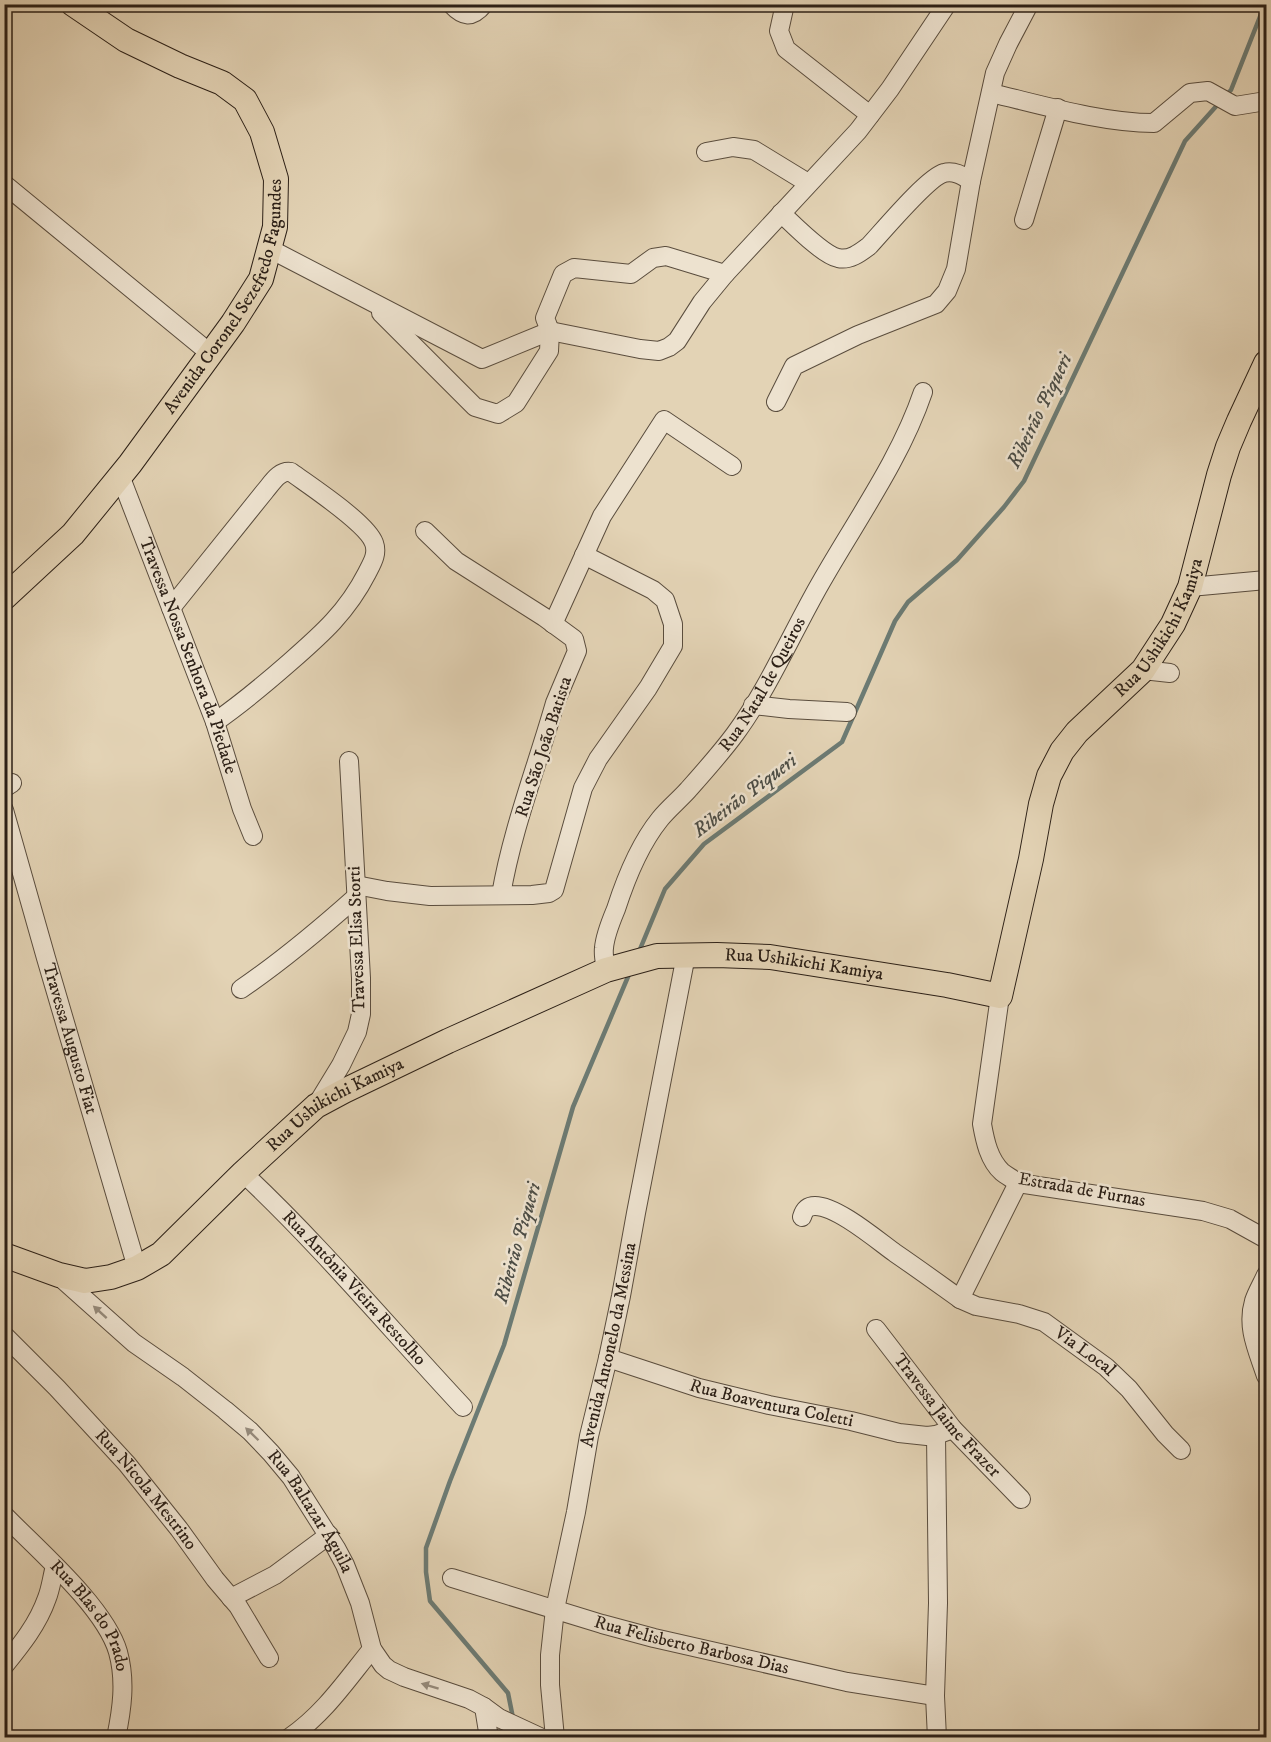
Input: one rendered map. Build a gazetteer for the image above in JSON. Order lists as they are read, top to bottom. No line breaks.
{"streets":{"main road":["Avenida Coronel Sezefredo Fagundes","Rua Ushikichi Kamiya"],"street":["Travessa Nossa Senhora da Piedade","Rua Natal de Queiros","Rua São João Batista","Travessa Elisa Storti","Travessa Augusto Fiat","Estrada de Furnas","Rua Antônia Vieira Restolho","Avenida Antonelo da Messina","Via Local","Rua Boaventura Coletti","Travessa Jaime Frazer","Rua Nicola Mestrino","Rua Baltazar Águila","Rua Blas do Prado","Rua Felisberto Barbosa Dias"]},"crossings":[["Avenida Coronel Sezefredo Fagundes","Travessa Nossa Senhora da Piedade"],["Rua Ushikichi Kamiya","Rua Natal de Queiros"],["Rua Ushikichi Kamiya","Travessa Elisa Storti"],["Rua Ushikichi Kamiya","Travessa Augusto Fiat"],["Rua Ushikichi Kamiya","Estrada de Furnas"],["Rua Ushikichi Kamiya","Rua Antônia Vieira Restolho"],["Rua Ushikichi Kamiya","Avenida Antonelo da Messina"],["Rua Ushikichi Kamiya","Rua Baltazar Águila"],["Avenida Antonelo da Messina","Rua Boaventura Coletti"],["Avenida Antonelo da Messina","Rua Felisberto Barbosa Dias"],["Rua Boaventura Coletti","Travessa Jaime Frazer"]],"one_way":["Rua Baltazar Águila"],"water":["Ribeirão Piqueri"]}
